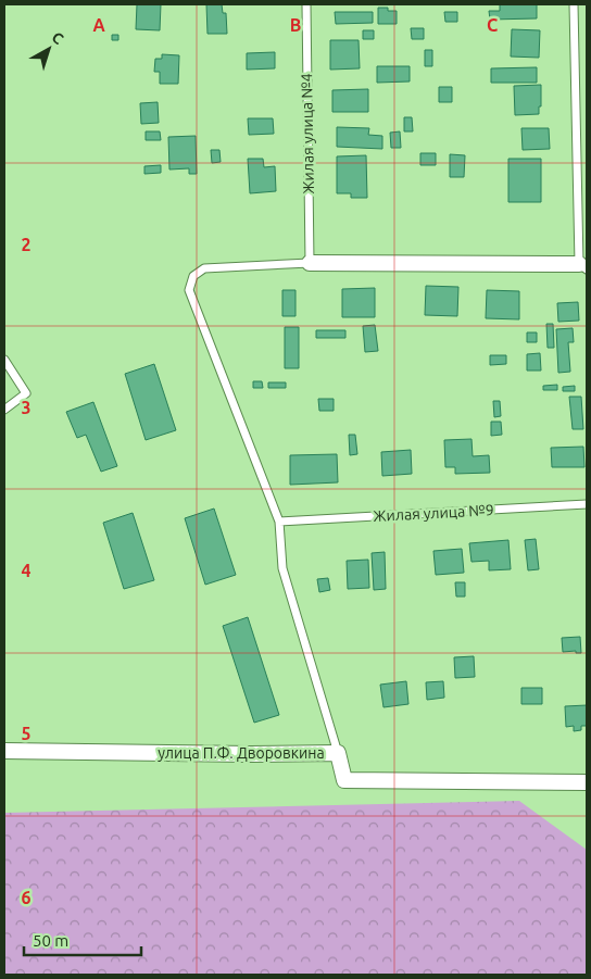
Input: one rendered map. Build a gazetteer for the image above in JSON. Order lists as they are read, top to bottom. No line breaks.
{"streets":{"street":["улица П.Ф. Дворовкина"],"lane":["Жилая улица №4","Жилая улица №9"]},"scale_bar":"50 m","north":"top right","grid":{"columns":["A","B","C"],"rows":["2","3","4","5","6"]}}
